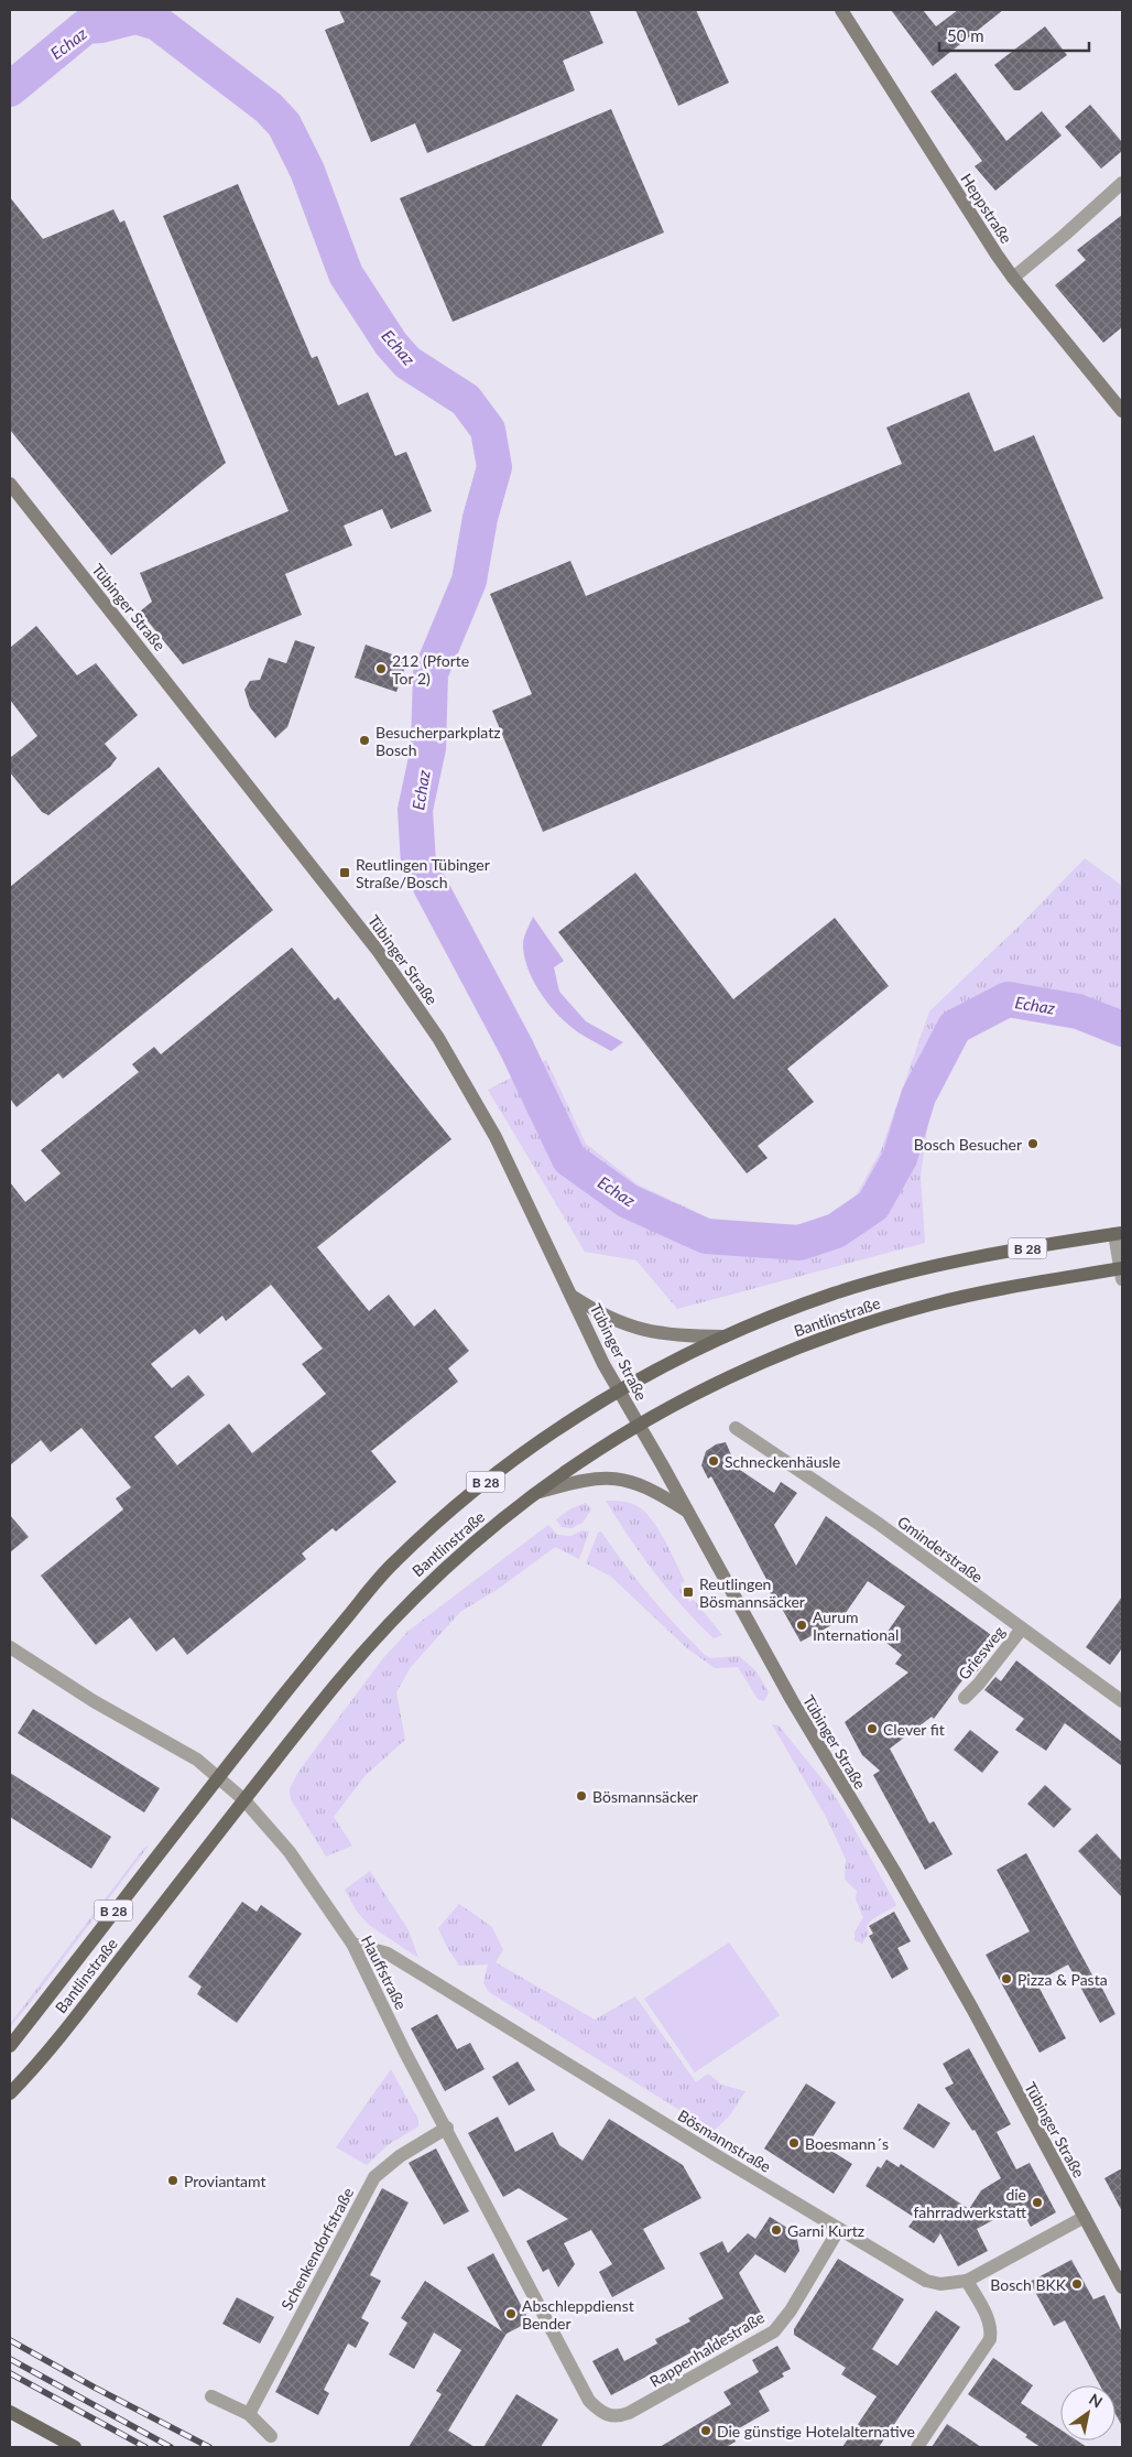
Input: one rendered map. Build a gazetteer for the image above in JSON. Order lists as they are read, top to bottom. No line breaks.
{"streets":{"main road":["B 28","Bantlinstraße"],"street":["Heppstraße","Tübinger Straße","Gminderstraße","Griesweg","Hauffstraße","Bösmannstraße","Schenkendorfstraße","Rappenhaldestraße"]},"crossings":[["Tübinger Straße","Bantlinstraße"],["Tübinger Straße","Bösmannstraße"],["Bantlinstraße","Hauffstraße"],["Gminderstraße","Griesweg"],["Hauffstraße","Bösmannstraße"],["Hauffstraße","Schenkendorfstraße"],["Hauffstraße","Rappenhaldestraße"],["Bösmannstraße","Rappenhaldestraße"]],"water":["Echaz"],"places":{"other":["212 (Pforte Tor 2)","Besucherparkplatz Bosch","Bosch Besucher","Schneckenhäusle","Aurum International","Clever fit","Bösmannsäcker","Pizza & Pasta","Boesmann´s","Proviantamt","die fahrradwerkstatt","Garni Kurtz","Bosch BKK","Abschleppdienst Bender","Die günstige Hotelalternative"],"transit":["Reutlingen Tübinger Straße/Bosch","Reutlingen Bösmannsäcker"]},"scale_bar":"50 m","north":"top right"}
